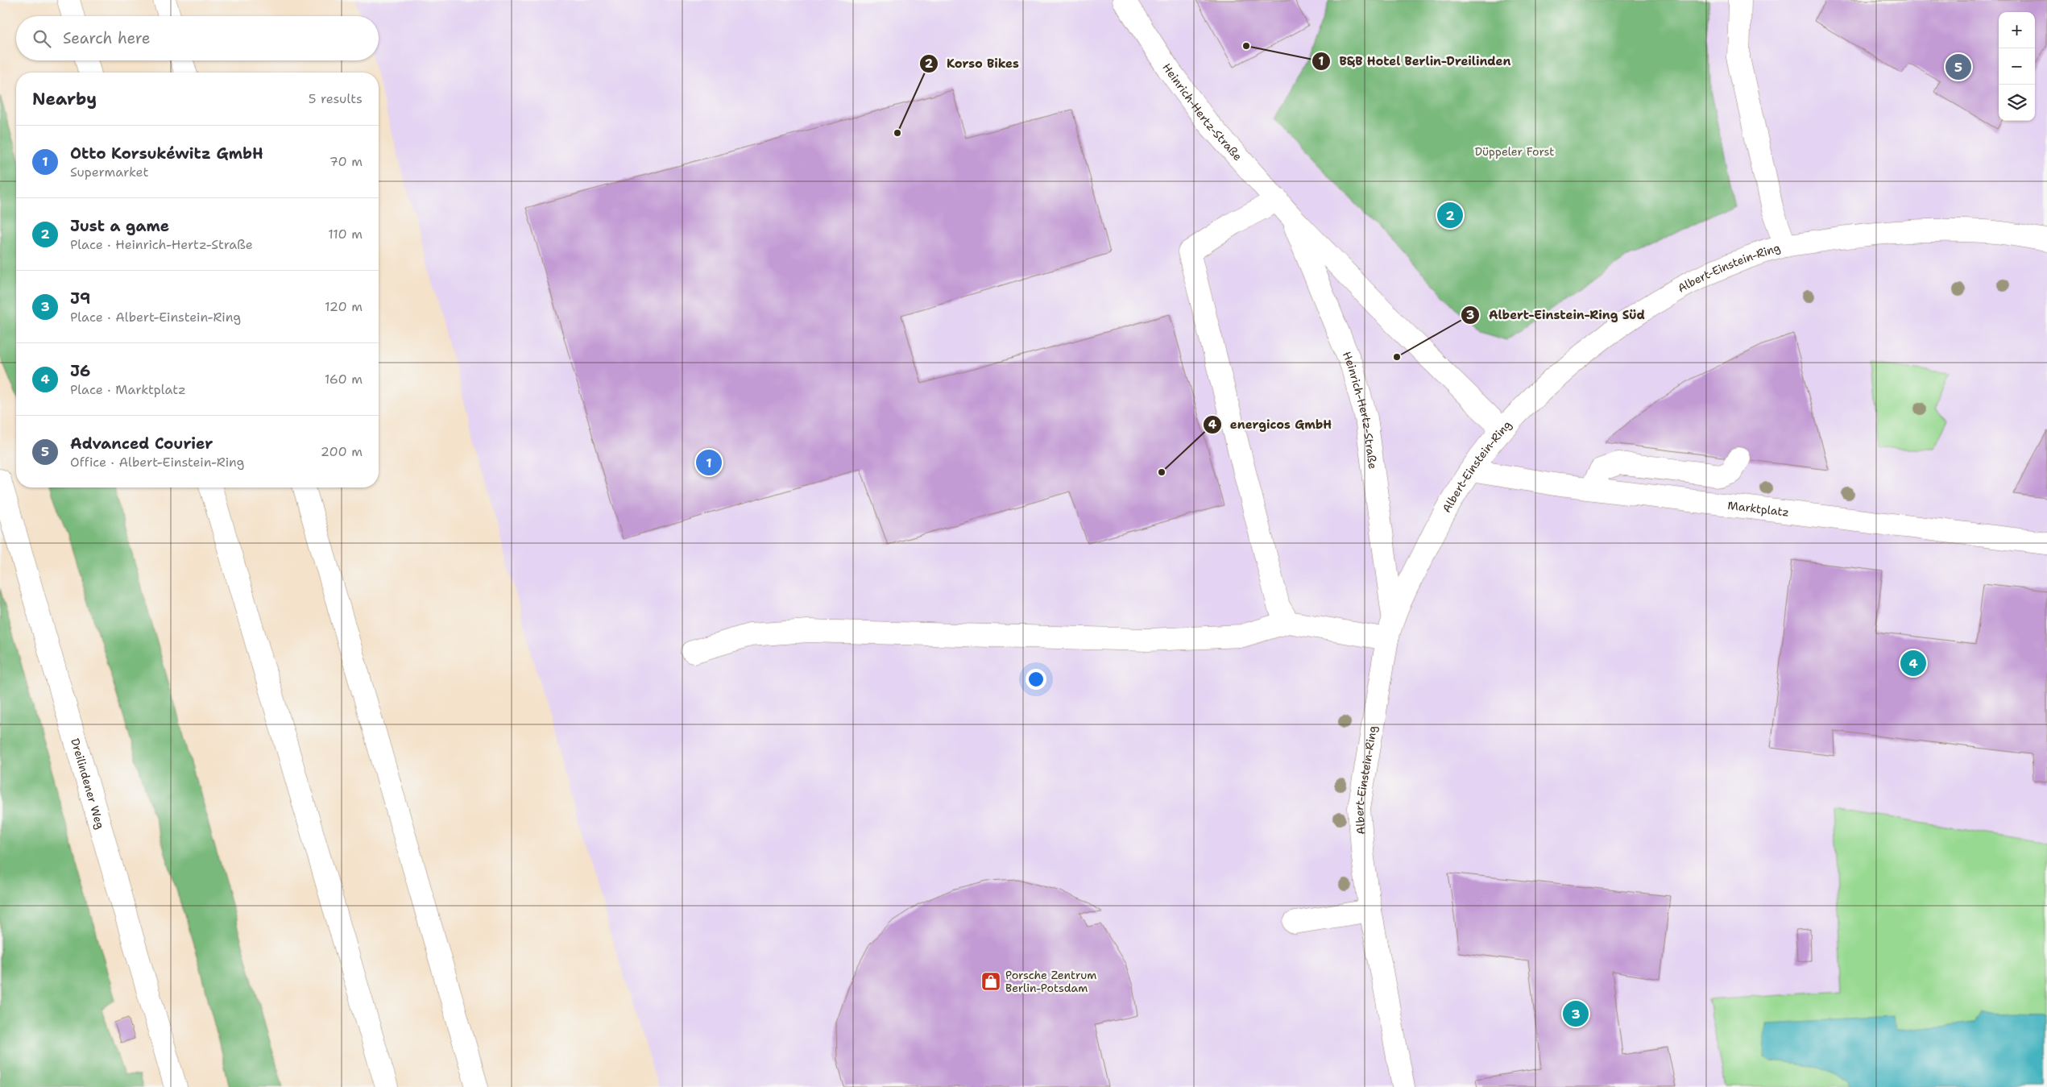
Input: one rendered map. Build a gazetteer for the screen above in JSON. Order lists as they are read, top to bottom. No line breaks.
{"streets":{"main road":["Heinrich-Hertz-Straße","Albert-Einstein-Ring","Marktplatz","Dreilindener Weg"]},"crossings":[["Heinrich-Hertz-Straße","Albert-Einstein-Ring"],["Albert-Einstein-Ring","Marktplatz"]],"parks":["Düppeler Forst"],"places":{"other":["B&B Hotel Berlin-Dreilinden","Korso Bikes","Albert-Einstein-Ring Süd","energicos GmbH"],"shop":["Porsche Zentrum Berlin-Potsdam"]},"page":{"map_buttons":["+","−"],"search":"Search here","pins":["5","2","1","4","3"],"heading":["Nearby","5 results"],"list":[{"mark":"1","name":"Otto Korsukéwitz GmbH","note":"Supermarket","value":"70 m"},{"mark":"2","name":"Just a game","note":"Place · Heinrich-Hertz-Straße","value":"110 m"},{"mark":"3","name":"J9","note":"Place · Albert-Einstein-Ring","value":"120 m"},{"mark":"4","name":"J6","note":"Place · Marktplatz","value":"160 m"},{"mark":"5","name":"Advanced Courier","note":"Office · Albert-Einstein-Ring","value":"200 m"}]}}
